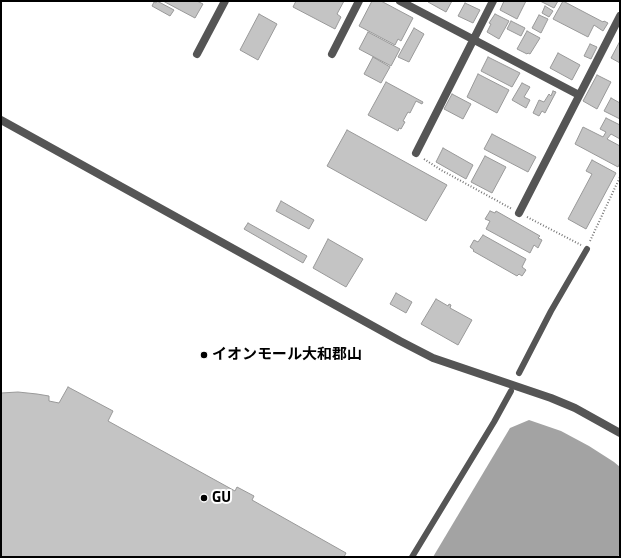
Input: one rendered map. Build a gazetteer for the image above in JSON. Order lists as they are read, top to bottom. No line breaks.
{"places":["イオンモール大和郡山","GU"]}
